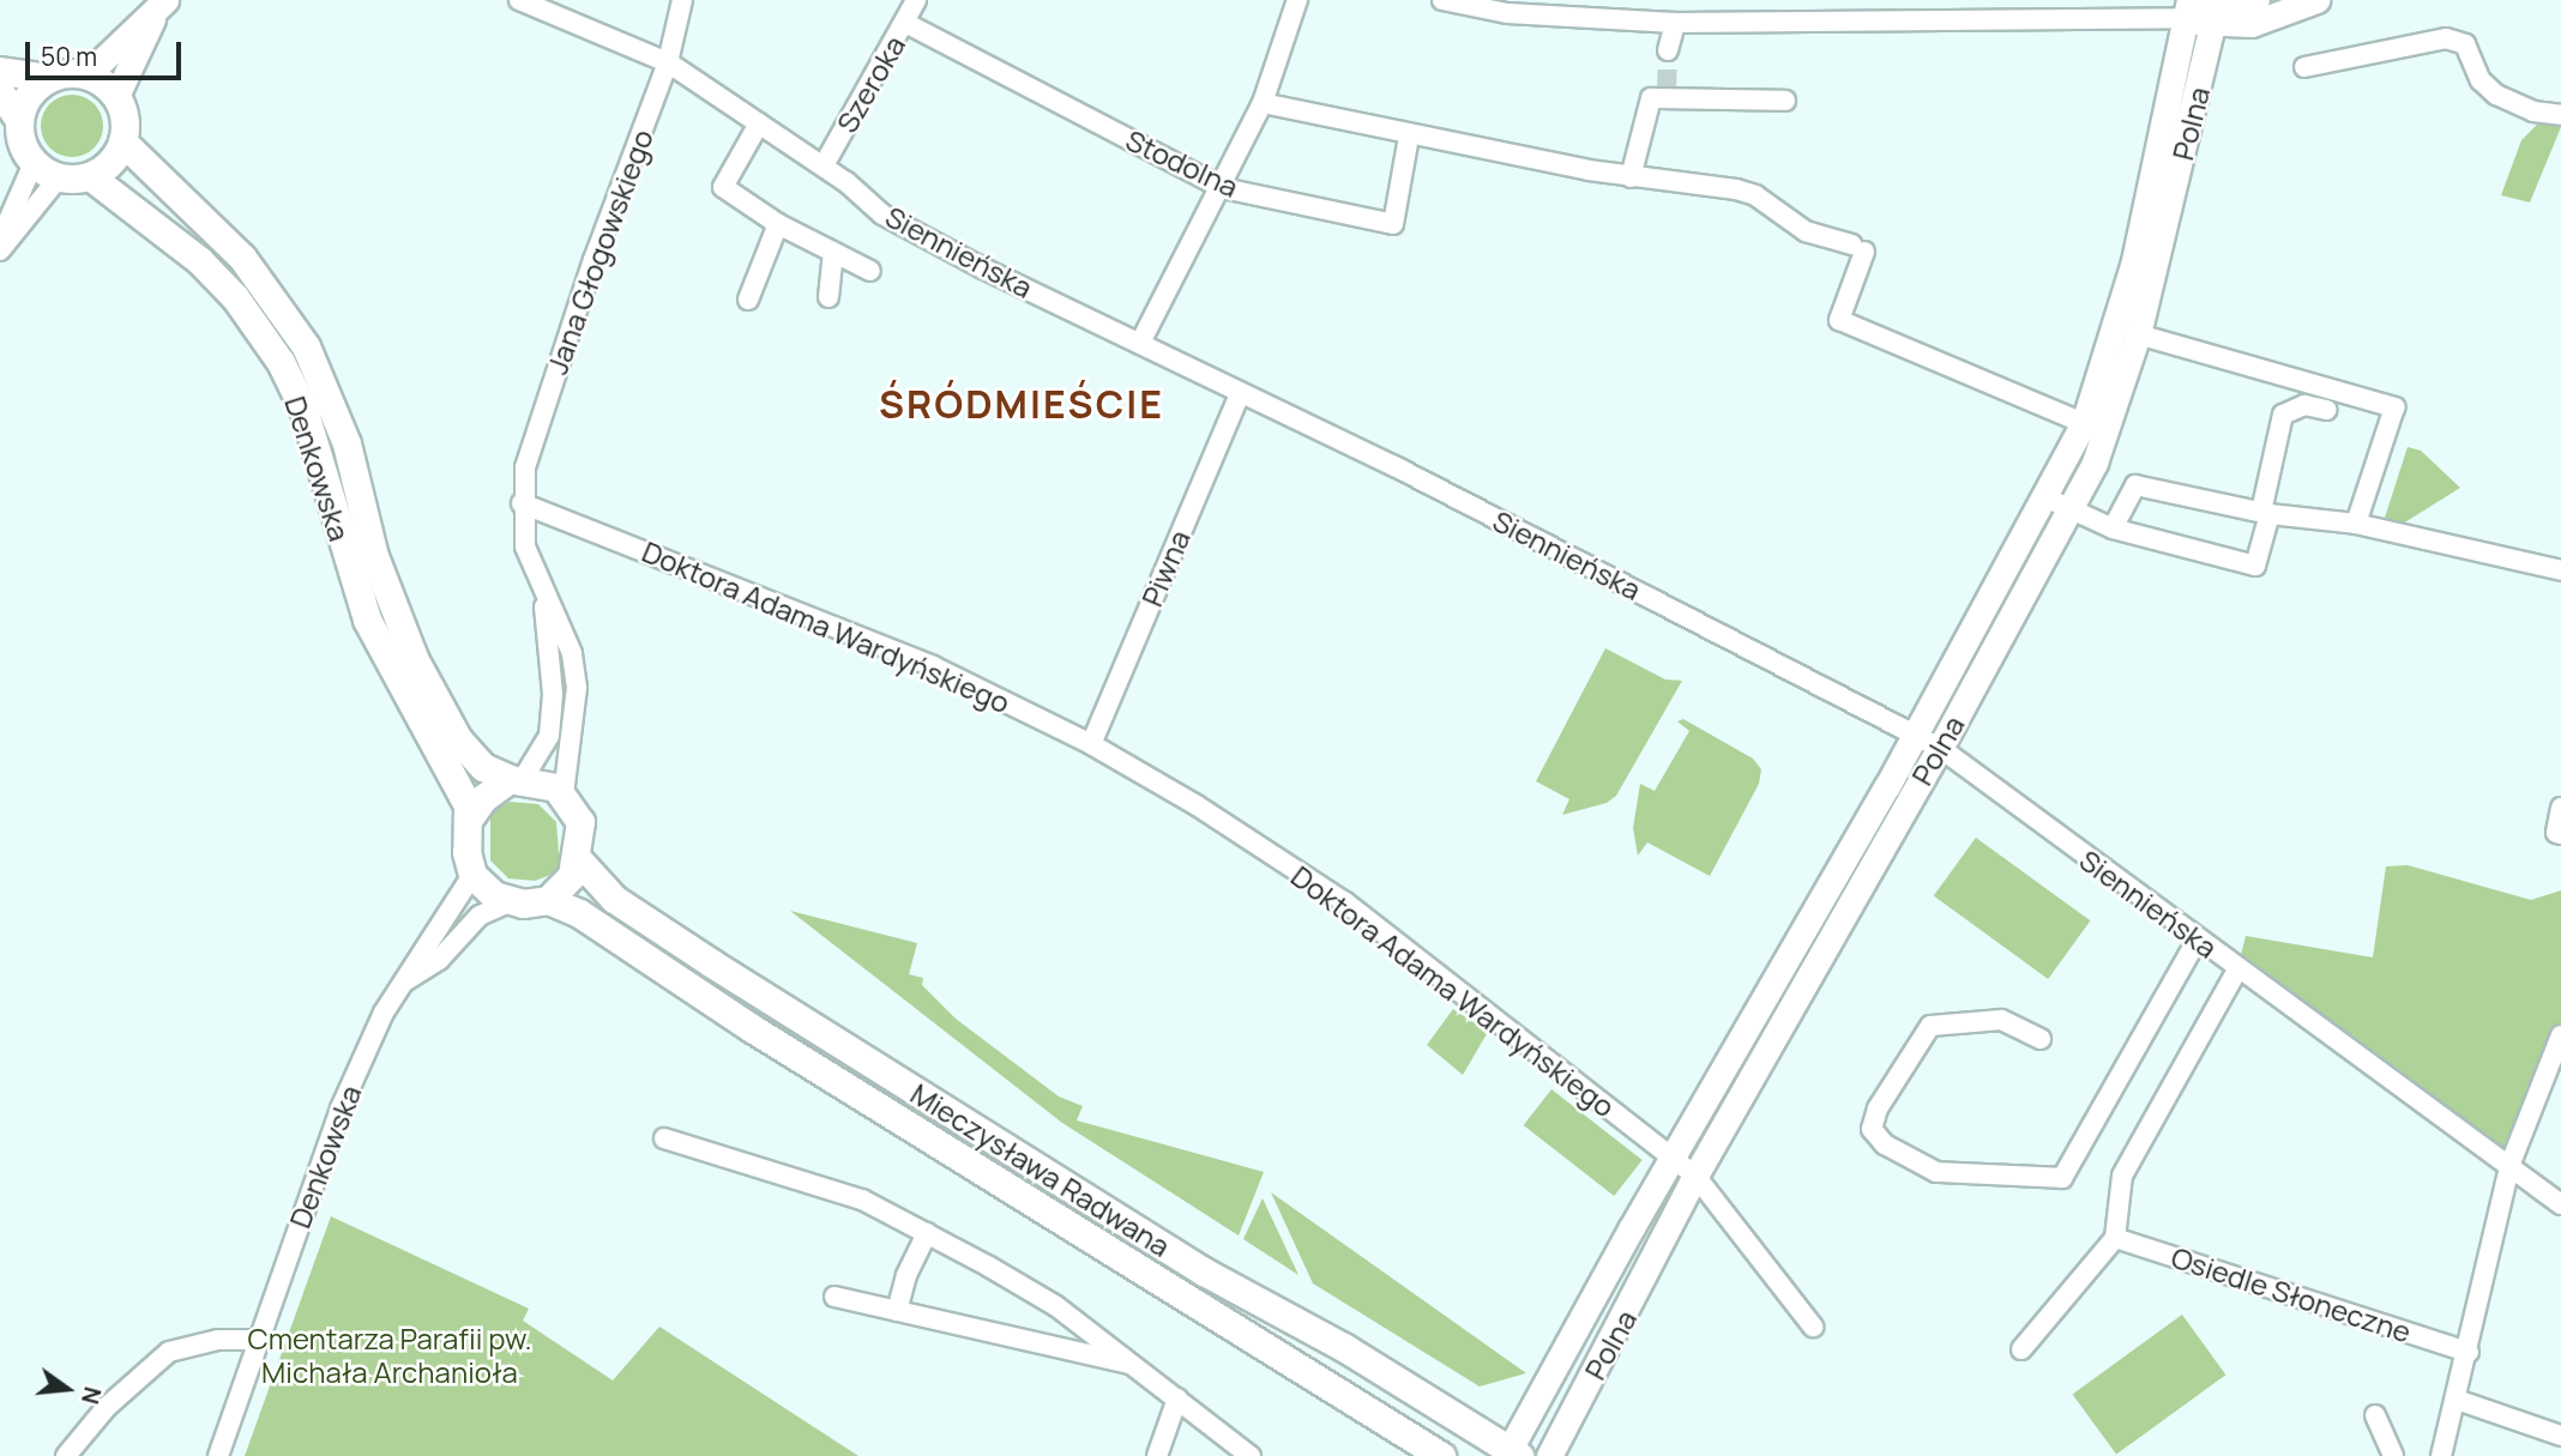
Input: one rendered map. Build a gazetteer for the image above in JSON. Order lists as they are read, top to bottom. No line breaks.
{"streets":{"main road":["Denkowska","Mieczysława Radwana"],"street":["Szeroka","Polna","Stodolna","Jana Głogowskiego","Siennieńska","Piwna","Doktora Adama Wardyńskiego","Osiedle Słoneczne"]},"crossings":[["Szeroka","Stodolna"],["Szeroka","Siennieńska"],["Polna","Siennieńska"],["Polna","Doktora Adama Wardyńskiego"],["Polna","Mieczysława Radwana"],["Jana Głogowskiego","Siennieńska"],["Jana Głogowskiego","Doktora Adama Wardyńskiego"],["Siennieńska","Piwna"],["Denkowska","Mieczysława Radwana"],["Piwna","Doktora Adama Wardyńskiego"]],"districts":["ŚRÓDMIEŚCIE"],"parks":["Cmentarza Parafii pw. Michała Archanioła"],"scale_bar":"50 m","north":"right"}
